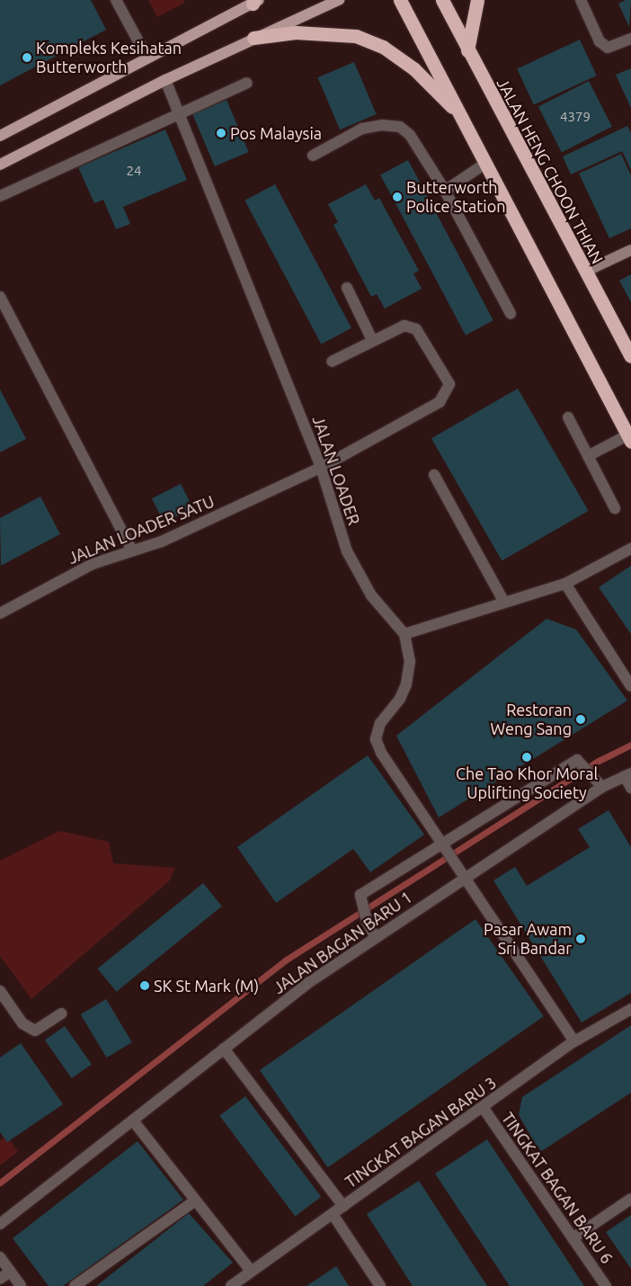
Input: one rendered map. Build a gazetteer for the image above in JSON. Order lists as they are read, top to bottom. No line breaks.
{"streets":{"highway":["JALAN HENG CHOON THIAN"],"street":["JALAN LOADER","JALAN LOADER SATU","JALAN BAGAN BARU 1","TINGKAT BAGAN BARU 3","TINGKAT BAGAN BARU 6"]},"crossings":[["JALAN LOADER","JALAN LOADER SATU"],["TINGKAT BAGAN BARU 3","TINGKAT BAGAN BARU 6"]],"places":["Kompleks Kesihatan Butterworth","Pos Malaysia","Butterworth Police Station","Restoran Weng Sang","Che Tao Khor Moral Uplifting Society","Pasar Awam Sri Bandar","SK St Mark (M)"],"house_numbers":["4379","24"]}
